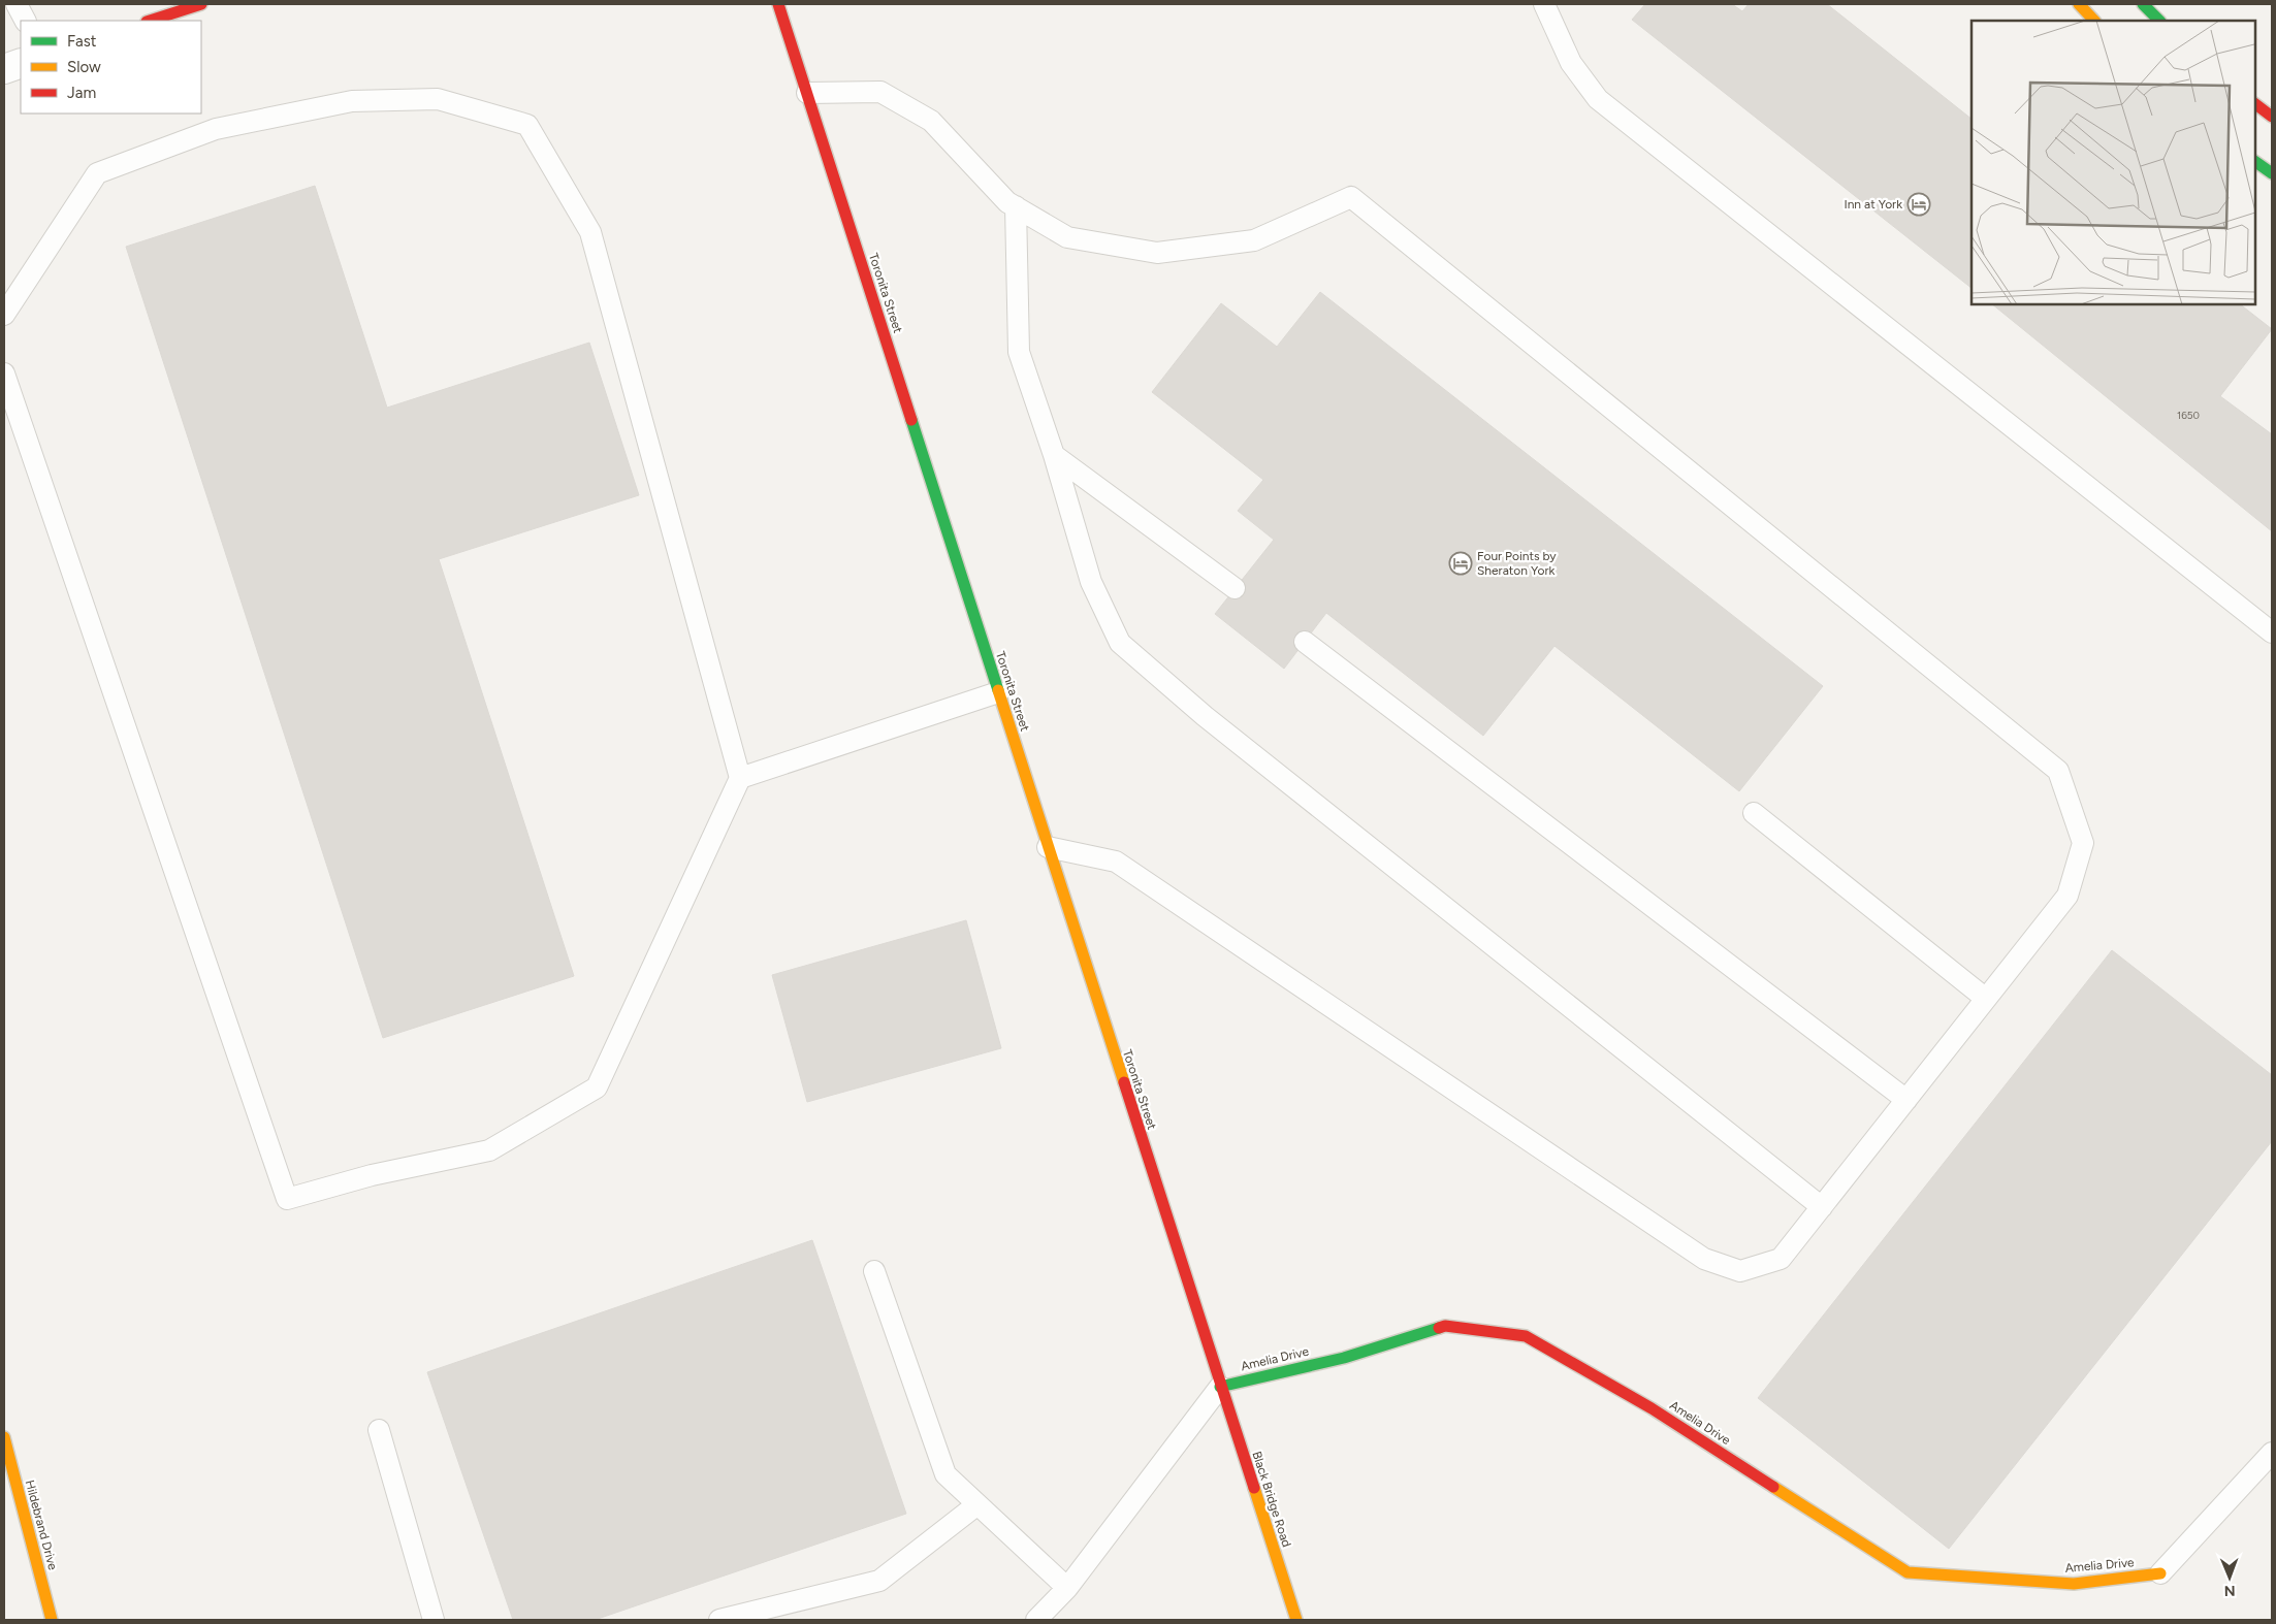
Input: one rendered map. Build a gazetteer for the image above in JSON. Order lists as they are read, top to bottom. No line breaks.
{"streets":{"main road":["Toronita Street","Amelia Drive","Black Bridge Road","Hildebrand Drive"]},"crossings":[["Toronita Street","Amelia Drive"],["Toronita Street","Black Bridge Road"],["Amelia Drive","Black Bridge Road"]],"places":{"hotel":["Inn at York","Four Points by Sheraton York"]},"house_numbers":["1650"],"legend":["Fast","Slow","Jam"],"north":"bottom"}
